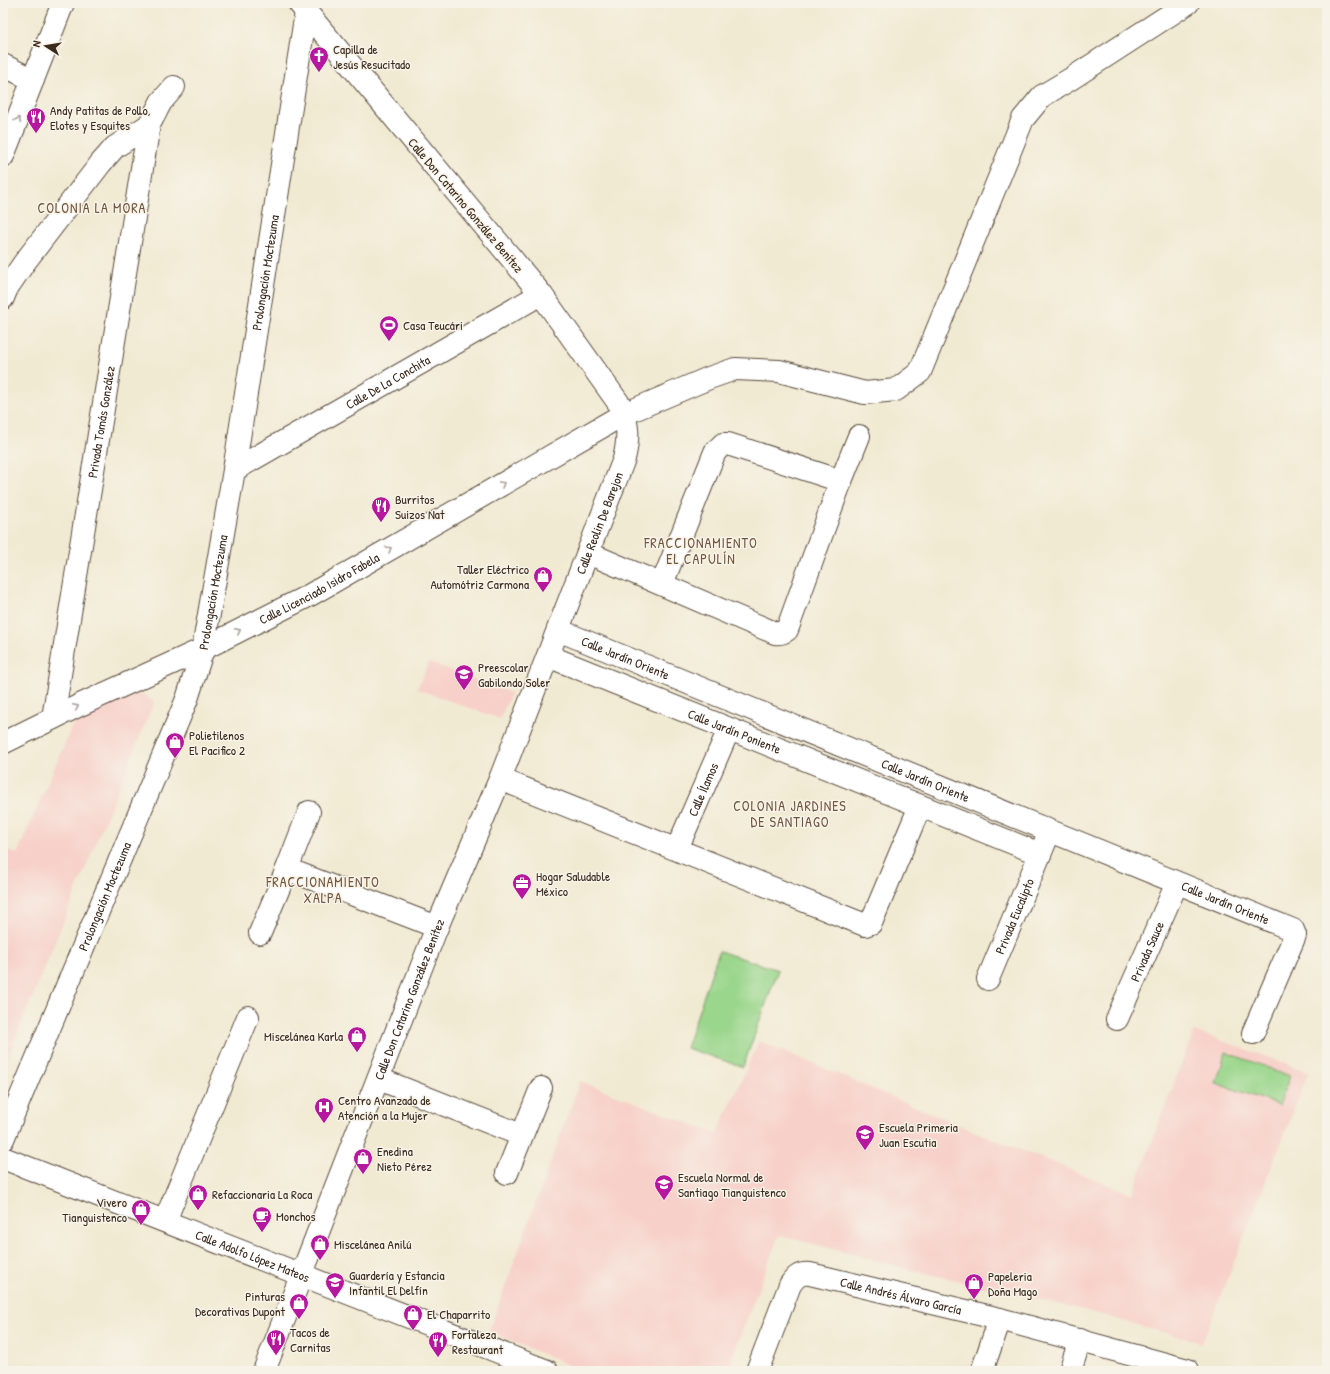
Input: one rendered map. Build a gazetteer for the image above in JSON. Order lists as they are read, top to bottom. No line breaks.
{"streets":{"street":["Calle Don Catarino González Benítez","Prolongación Moctezuma","Calle De La Conchita","Privada Tomás González","Calle Reolin De Barejon","Calle Licenciado Isidro Fabela","Calle Jardín Oriente","Calle Jardín Poniente","Calle Ílamos","Privada Eucalipto","Privada Sauce","Calle Adolfo López Mateos","Calle Andrés Álvaro García"]},"crossings":[["Calle Don Catarino González Benítez","Prolongación Moctezuma"],["Calle Don Catarino González Benítez","Calle De La Conchita"],["Calle Don Catarino González Benítez","Calle Reolin De Barejon"],["Calle Don Catarino González Benítez","Calle Licenciado Isidro Fabela"],["Calle Don Catarino González Benítez","Calle Jardín Oriente"],["Calle Don Catarino González Benítez","Calle Jardín Poniente"],["Calle Don Catarino González Benítez","Calle Adolfo López Mateos"],["Prolongación Moctezuma","Calle De La Conchita"],["Prolongación Moctezuma","Calle Licenciado Isidro Fabela"],["Privada Tomás González","Calle Licenciado Isidro Fabela"],["Calle Reolin De Barejon","Calle Licenciado Isidro Fabela"],["Calle Reolin De Barejon","Calle Jardín Oriente"],["Calle Jardín Oriente","Privada Eucalipto"],["Calle Jardín Oriente","Privada Sauce"],["Calle Jardín Poniente","Calle Ílamos"],["Calle Jardín Poniente","Privada Eucalipto"]],"one_way":["Calle Licenciado Isidro Fabela"],"districts":["COLONIA LA MORA","FRACCIONAMIENTO EL CAPULÍN","COLONIA JARDINES DE SANTIAGO","FRACCIONAMIENTO XALPA"],"places":{"church":["Capilla de Jesús Resucitado"],"restaurant":["Andy Patitas de Pollo, Elotes y Esquites","Burritos Suizos Nat","Tacos de Carnitas","Fortaleza Restaurant"],"sports":["Casa Teucári"],"shop":["Taller Eléctrico Automótriz Carmona","Polietilenos El Pacifico 2","Miscelánea Karla","Enedina Nieto Pérez","Refaccionaria La Roca","Vivero Tianguistenco","Miscelánea Anilú","Papeleria Doña Mago","Pinturas Decorativas Dupont","El Chaparrito"],"school or university":["Preescolar Gabilondo Soler","Escuela Primeria Juan Escutia","Escuela Normal de Santiago Tianguistenco","Guardería y Estancia Infantil El Delfín"],"office":["Hogar Saludable México"],"hospital":["Centro Avanzado de Atención a la Mujer"],"cafe":["Monchos"]},"north":"left"}
